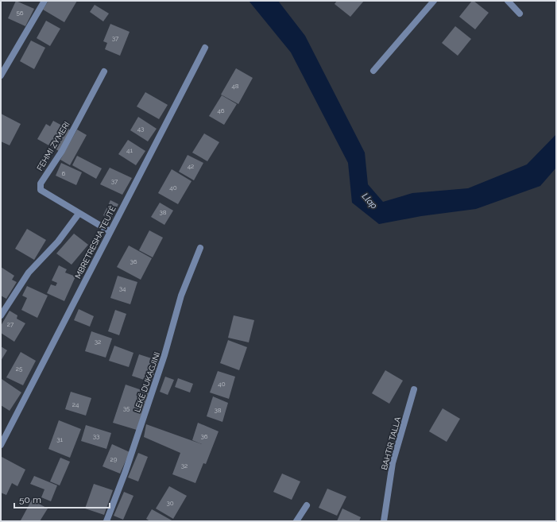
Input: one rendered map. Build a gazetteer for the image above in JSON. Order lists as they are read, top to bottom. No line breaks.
{"streets":{"street":["FEHMI ZYMERI","MBRETRESHA TEUTË","LEKË DUKAGJINI","BAHTIR TALLA"]},"crossings":[["FEHMI ZYMERI","MBRETRESHA TEUTË"]],"water":["Llap"],"house_numbers":["56","37","48","46","43","41","42","6","37","40","38","36","34","27","32","25","40","24","35","38","33","36","31","29","32","30"],"scale_bar":"50 m"}
